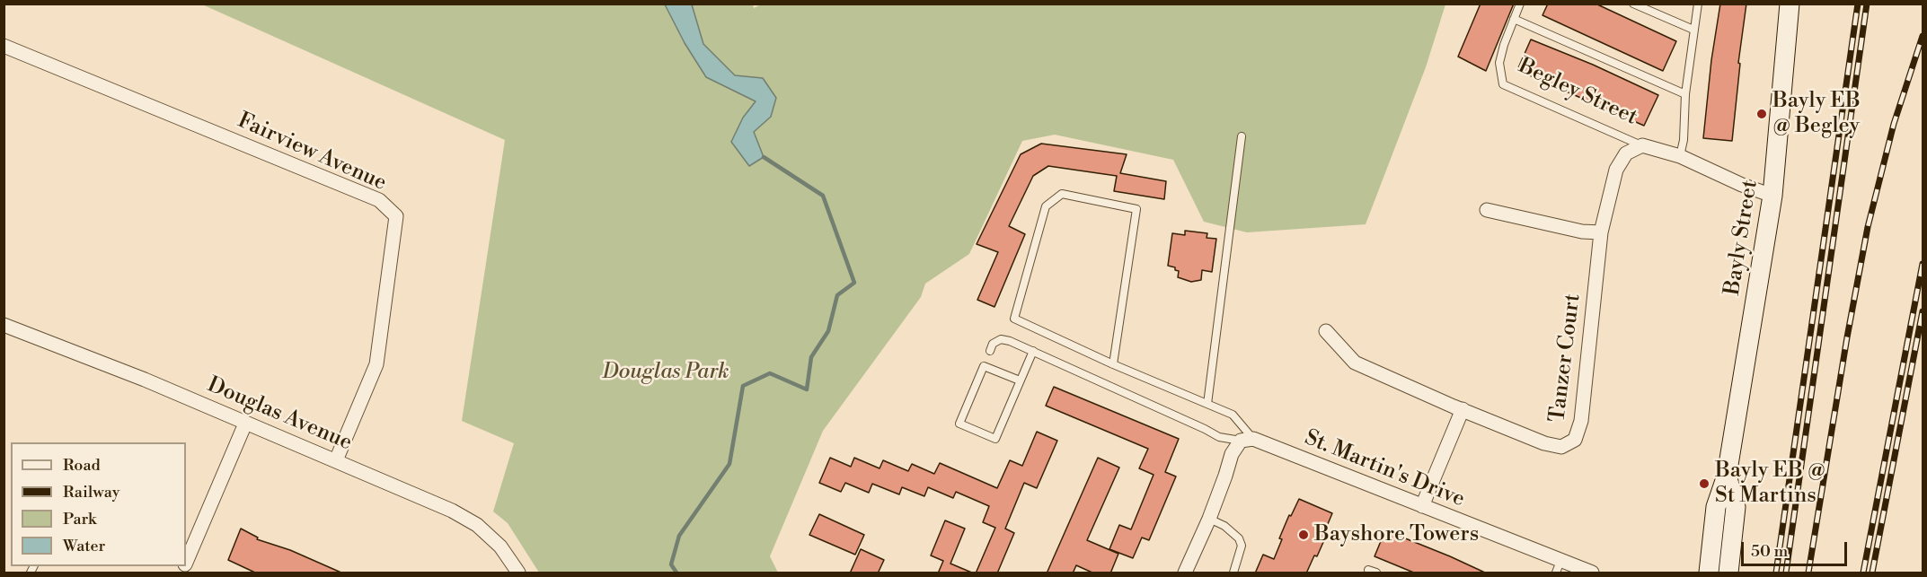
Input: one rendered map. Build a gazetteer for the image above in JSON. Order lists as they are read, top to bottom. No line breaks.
{"streets":{"main road":["Bayly Street"],"street":["Begley Street","Fairview Avenue","Tanzer Court","Douglas Avenue","St. Martin's Drive"]},"crossings":[["Begley Street","Bayly Street"],["Begley Street","Tanzer Court"],["Fairview Avenue","Douglas Avenue"]],"parks":["Douglas Park"],"places":["Bayly EB @ Begley","Bayly EB @ St Martins","Bayshore Towers"],"legend":["Road","Railway","Park","Water"],"scale_bar":"50 m"}
